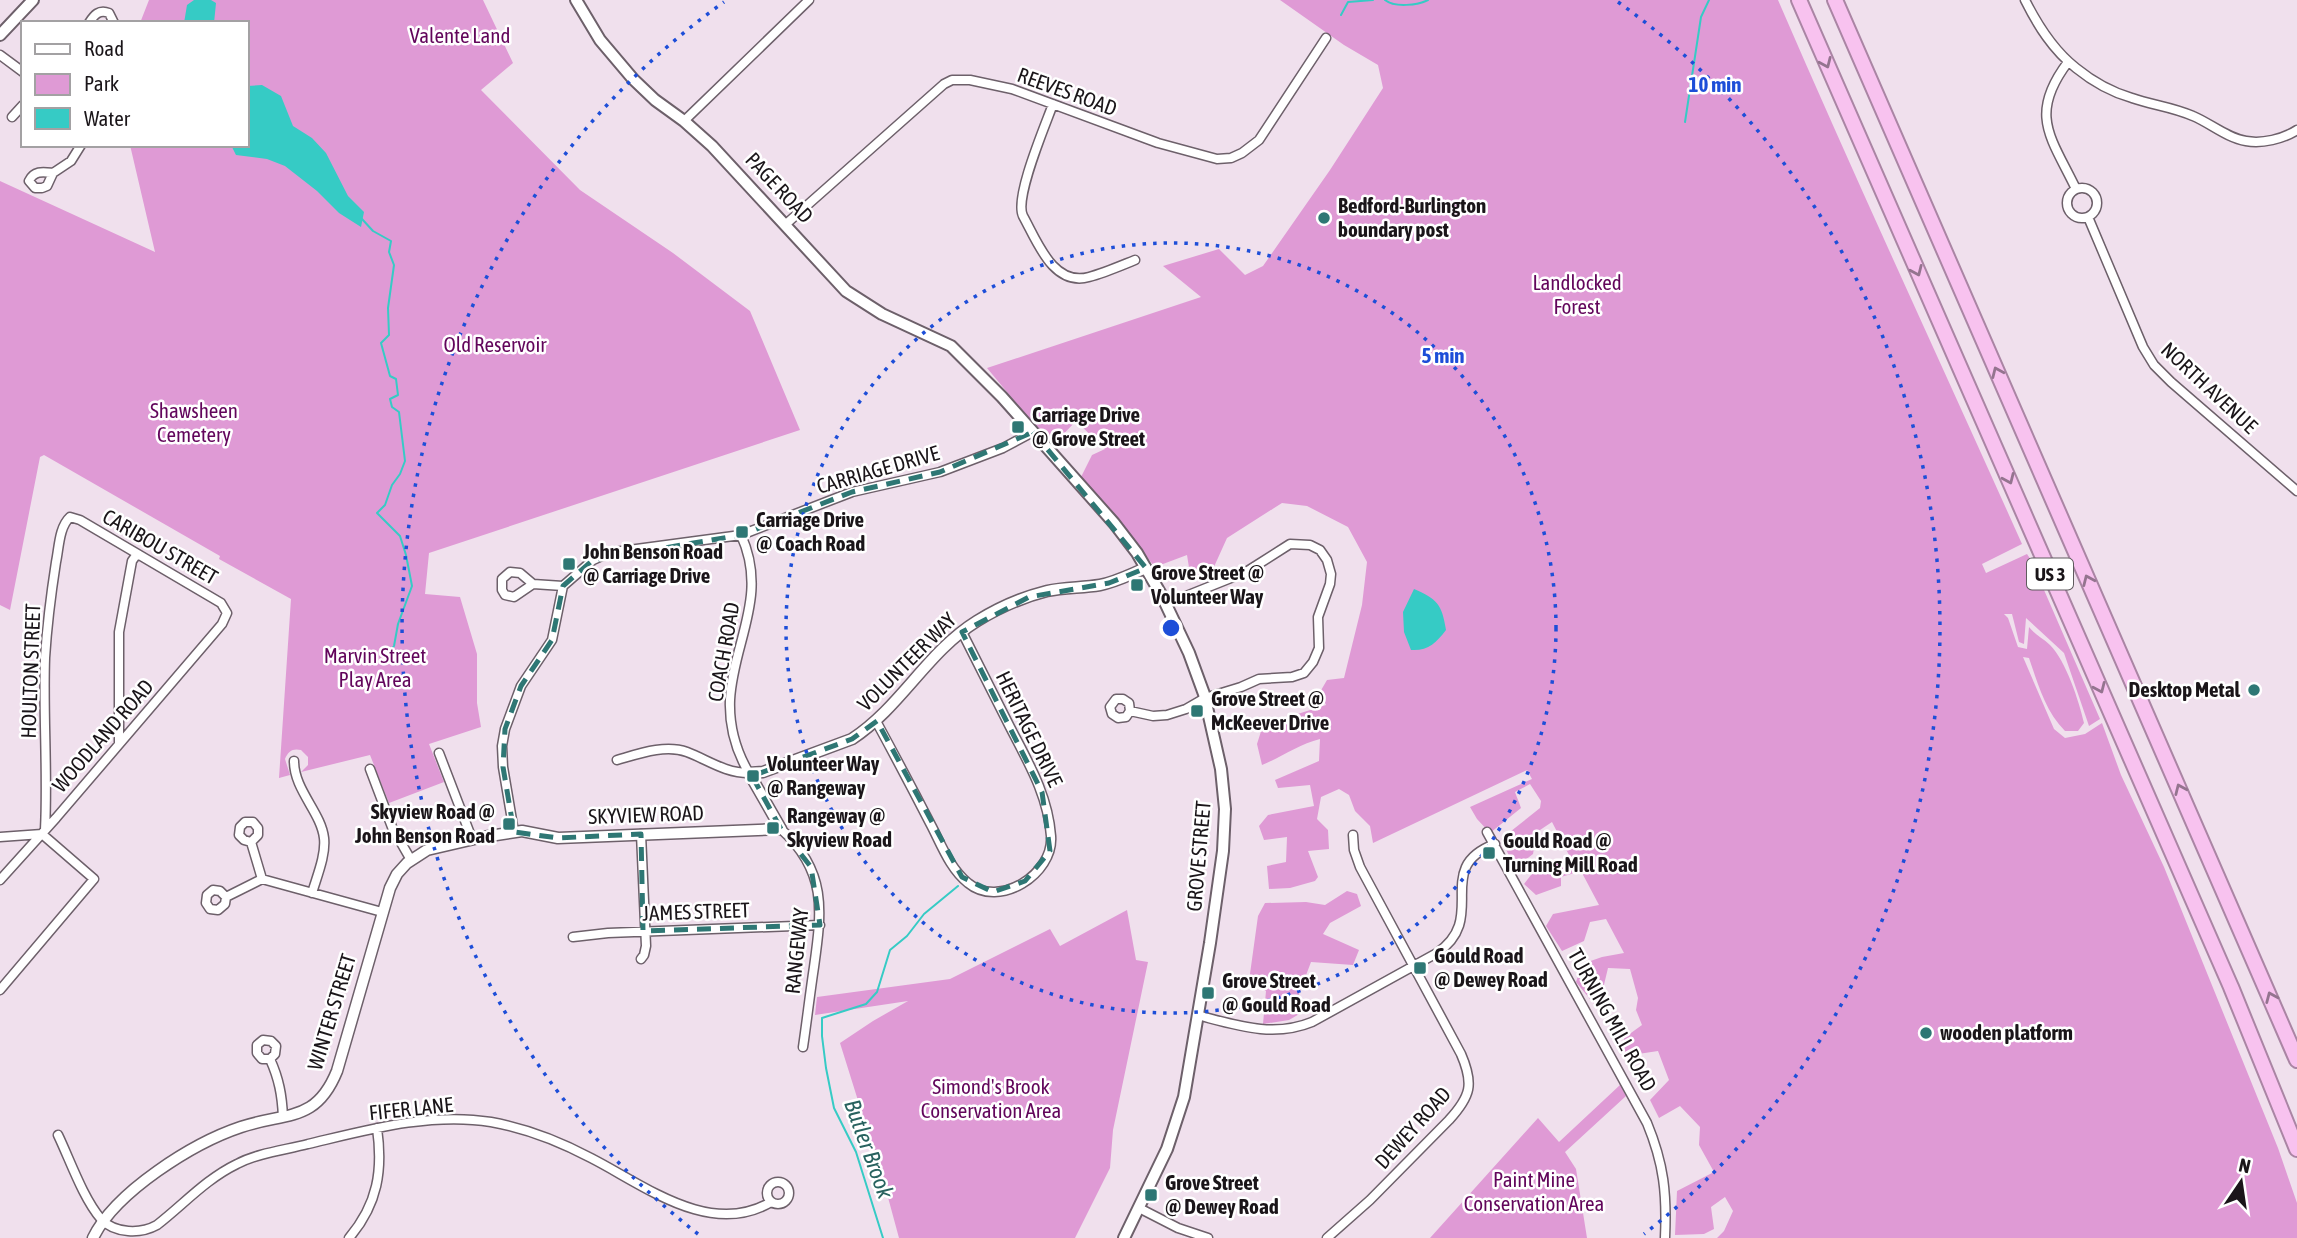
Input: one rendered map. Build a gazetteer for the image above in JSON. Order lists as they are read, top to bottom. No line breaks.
{"streets":{"highway":["US 3"],"main road":["PAGE ROAD","GROVE STREET"],"street":["REEVES ROAD","NORTH AVENUE","CARRIAGE DRIVE","CARIBOU STREET","COACH ROAD","VOLUNTEER WAY","HOULTON STREET","HERITAGE DRIVE","WOODLAND ROAD","SKYVIEW ROAD","JAMES STREET","RANGEWAY","WINTER STREET","TURNING MILL ROAD","FIFER LANE","DEWEY ROAD"]},"crossings":[["REEVES ROAD","PAGE ROAD"],["PAGE ROAD","GROVE STREET"],["CARRIAGE DRIVE","COACH ROAD"],["CARRIAGE DRIVE","GROVE STREET"],["CARIBOU STREET","HOULTON STREET"],["CARIBOU STREET","WOODLAND ROAD"],["COACH ROAD","VOLUNTEER WAY"],["VOLUNTEER WAY","HERITAGE DRIVE"],["VOLUNTEER WAY","GROVE STREET"],["HOULTON STREET","WOODLAND ROAD"],["SKYVIEW ROAD","RANGEWAY"],["SKYVIEW ROAD","WINTER STREET"],["JAMES STREET","RANGEWAY"],["WINTER STREET","FIFER LANE"]],"water":["Butler Brook"],"parks":["Valente Land","Landlocked Forest","Old Reservoir","Shawsheen Cemetery","Marvin Street Play Area","Simond's Brook Conservation Area","Paint Mine Conservation Area"],"places":{"other":["Bedford-Burlington boundary post","Desktop Metal","wooden platform"],"transit":["Carriage Drive @ Grove Street","Carriage Drive @ Coach Road","John Benson Road @ Carriage Drive","Grove Street @ Volunteer Way","Grove Street @ McKeever Drive","Volunteer Way @ Rangeway","Skyview Road @ John Benson Road","Rangeway @ Skyview Road","Gould Road @ Turning Mill Road","Gould Road @ Dewey Road","Grove Street @ Gould Road","Grove Street @ Dewey Road"]},"legend":["Road","Park","Water"],"north":"top","rings":["10 min","5 min"]}
